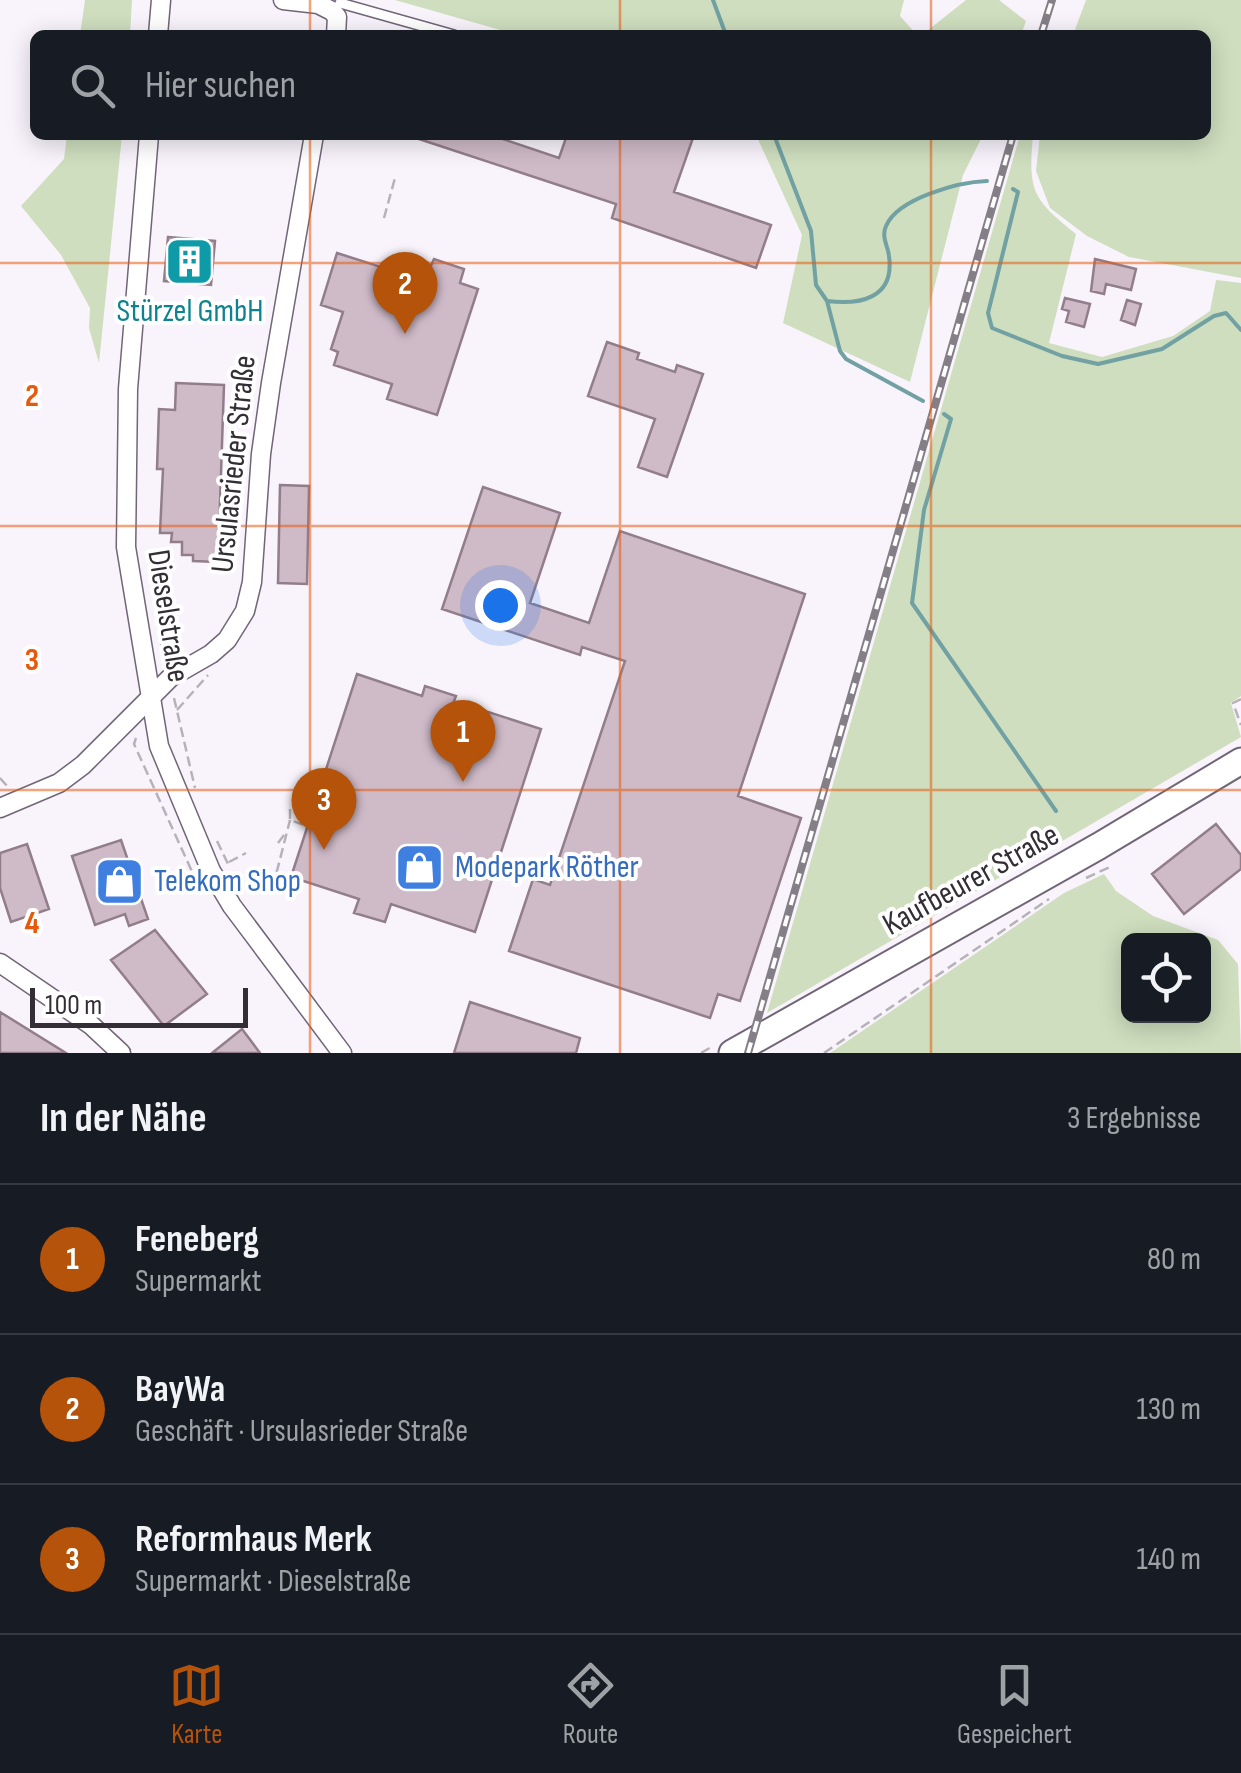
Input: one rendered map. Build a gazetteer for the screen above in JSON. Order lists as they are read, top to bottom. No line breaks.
{"streets":{"main road":["Kaufbeurer Straße"],"street":["Ursulasrieder Straße","Dieselstraße"]},"crossings":[["Ursulasrieder Straße","Dieselstraße"]],"places":{"building":["Stürzel GmbH"],"shop":["Modepark Röther","Telekom Shop"]},"scale_bar":"100 m","page":{"search":"Hier suchen","pins":["2","1","3"],"scale":"100 m","heading":["In der Nähe","3 Ergebnisse"],"list":[{"mark":"1","name":"Feneberg","note":"Supermarkt","value":"80 m"},{"mark":"2","name":"BayWa","note":"Geschäft · Ursulasrieder Straße","value":"130 m"},{"mark":"3","name":"Reformhaus Merk","note":"Supermarkt · Dieselstraße","value":"140 m"}],"nav":["Karte","Route","Gespeichert"]},"grid":{"rows":["2","3","4"]}}
